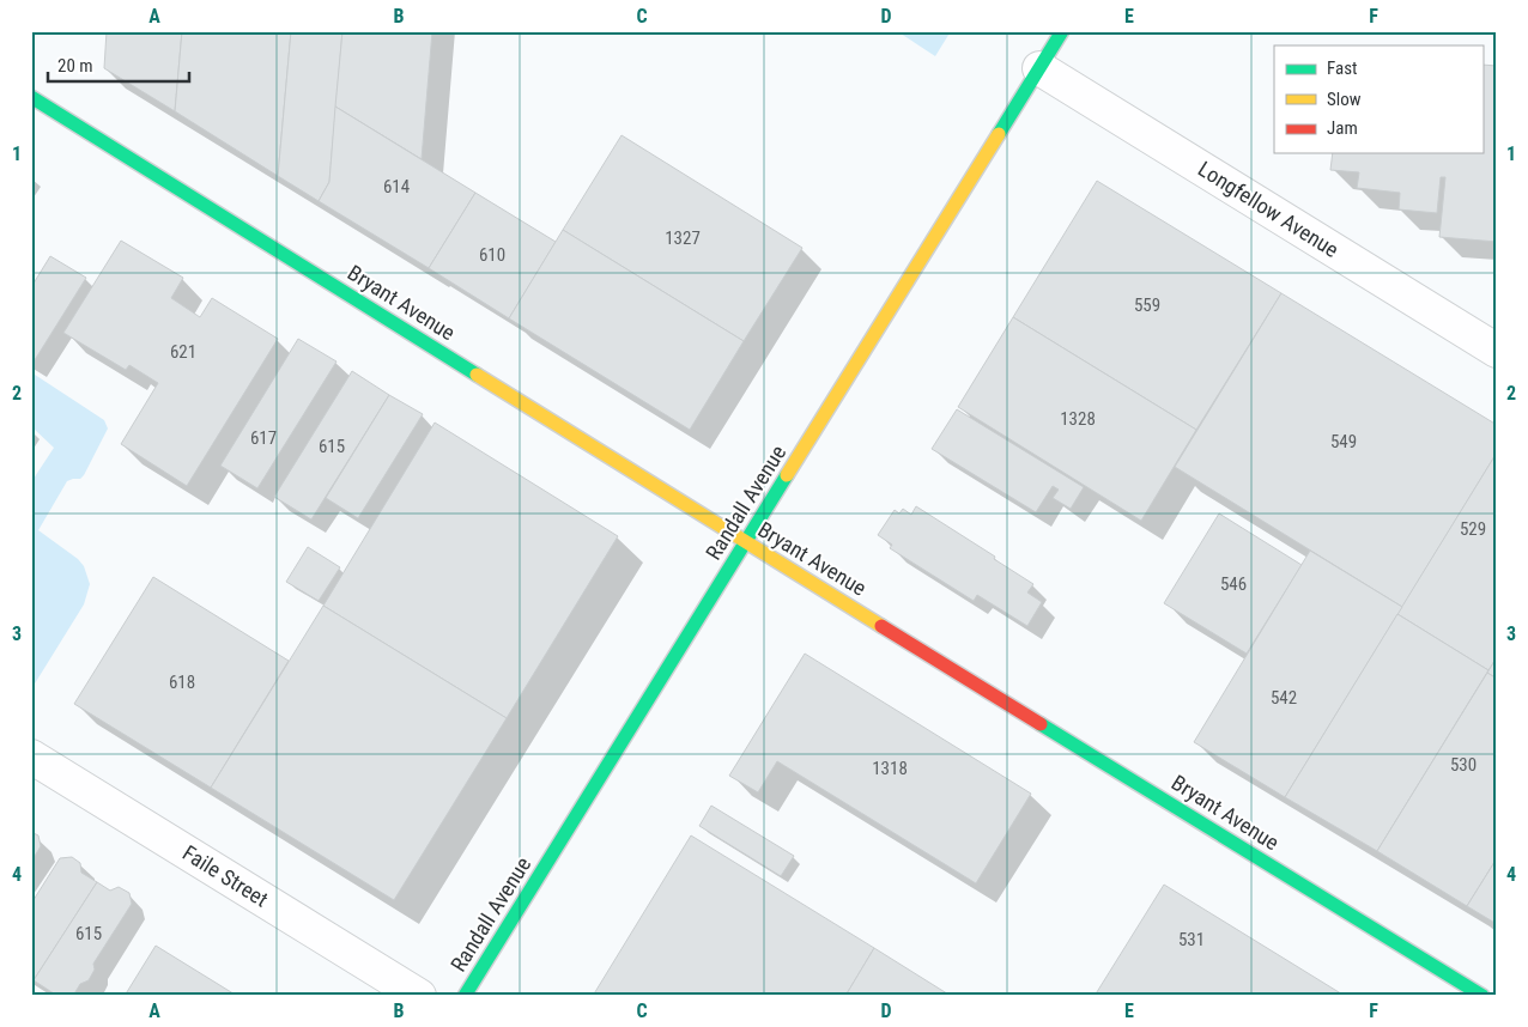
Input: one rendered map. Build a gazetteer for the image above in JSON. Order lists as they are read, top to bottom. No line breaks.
{"streets":{"street":["Longfellow Avenue","Bryant Avenue","Randall Avenue","Faile Street"]},"crossings":[["Longfellow Avenue","Randall Avenue"],["Bryant Avenue","Randall Avenue"]],"house_numbers":["614","1327","610","559","621","1328","617","549","615","529","546","618","542","530","1318","615","531"],"legend":["Fast","Slow","Jam"],"scale_bar":"20 m","grid":{"columns":["A","B","C","D","E","F"],"rows":["1","2","3","4"]}}
